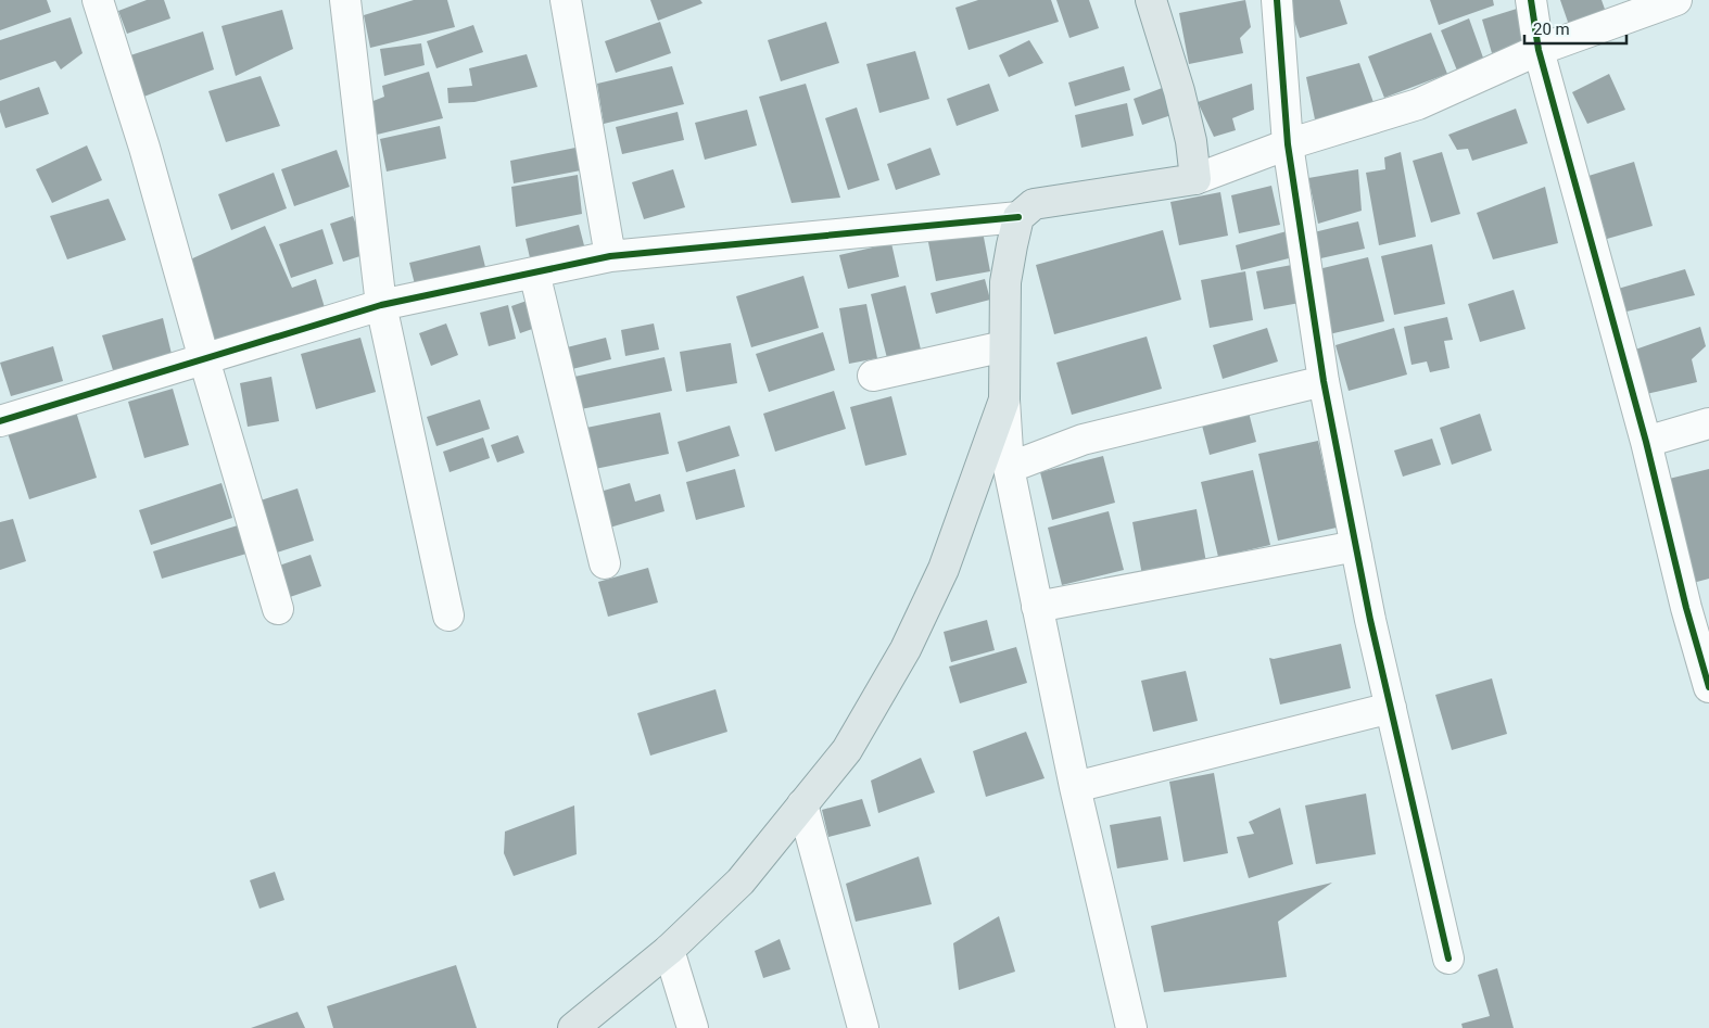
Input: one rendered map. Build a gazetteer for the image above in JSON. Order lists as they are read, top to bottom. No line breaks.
{"scale_bar":"20 m"}
